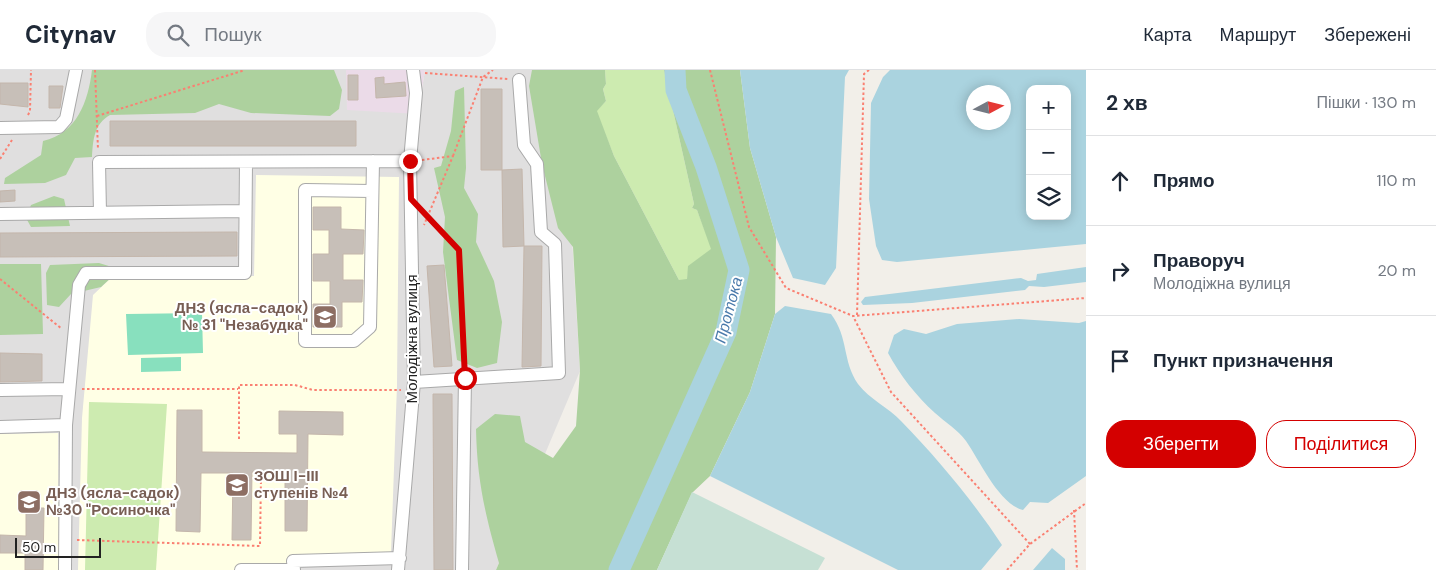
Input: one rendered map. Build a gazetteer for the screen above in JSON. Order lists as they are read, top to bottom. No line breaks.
{"streets":{"street":["Молодіжна вулиця"]},"water":["Протока"],"places":{"school or university":["ДНЗ (ясла-садок) № 31 \"Незабудка\"","ЗОШ І-ІІІ ступенів №4","ДНЗ (ясла-садок) №30 \"Росиночка\""]},"scale_bar":"50 m","north":"right","page":{"header":"Citynav","search":"Пошук","nav":["Карта","Маршрут","Збережені"],"heading":["2 хв","Пішки · 130 m"],"map_buttons":["+","−"],"list":[["Прямо","110 m"],["Праворуч","Молодіжна вулиця","20 m"],"Пункт призначення"],"buttons":["Зберегти","Поділитися"],"scale":"50 m"}}
